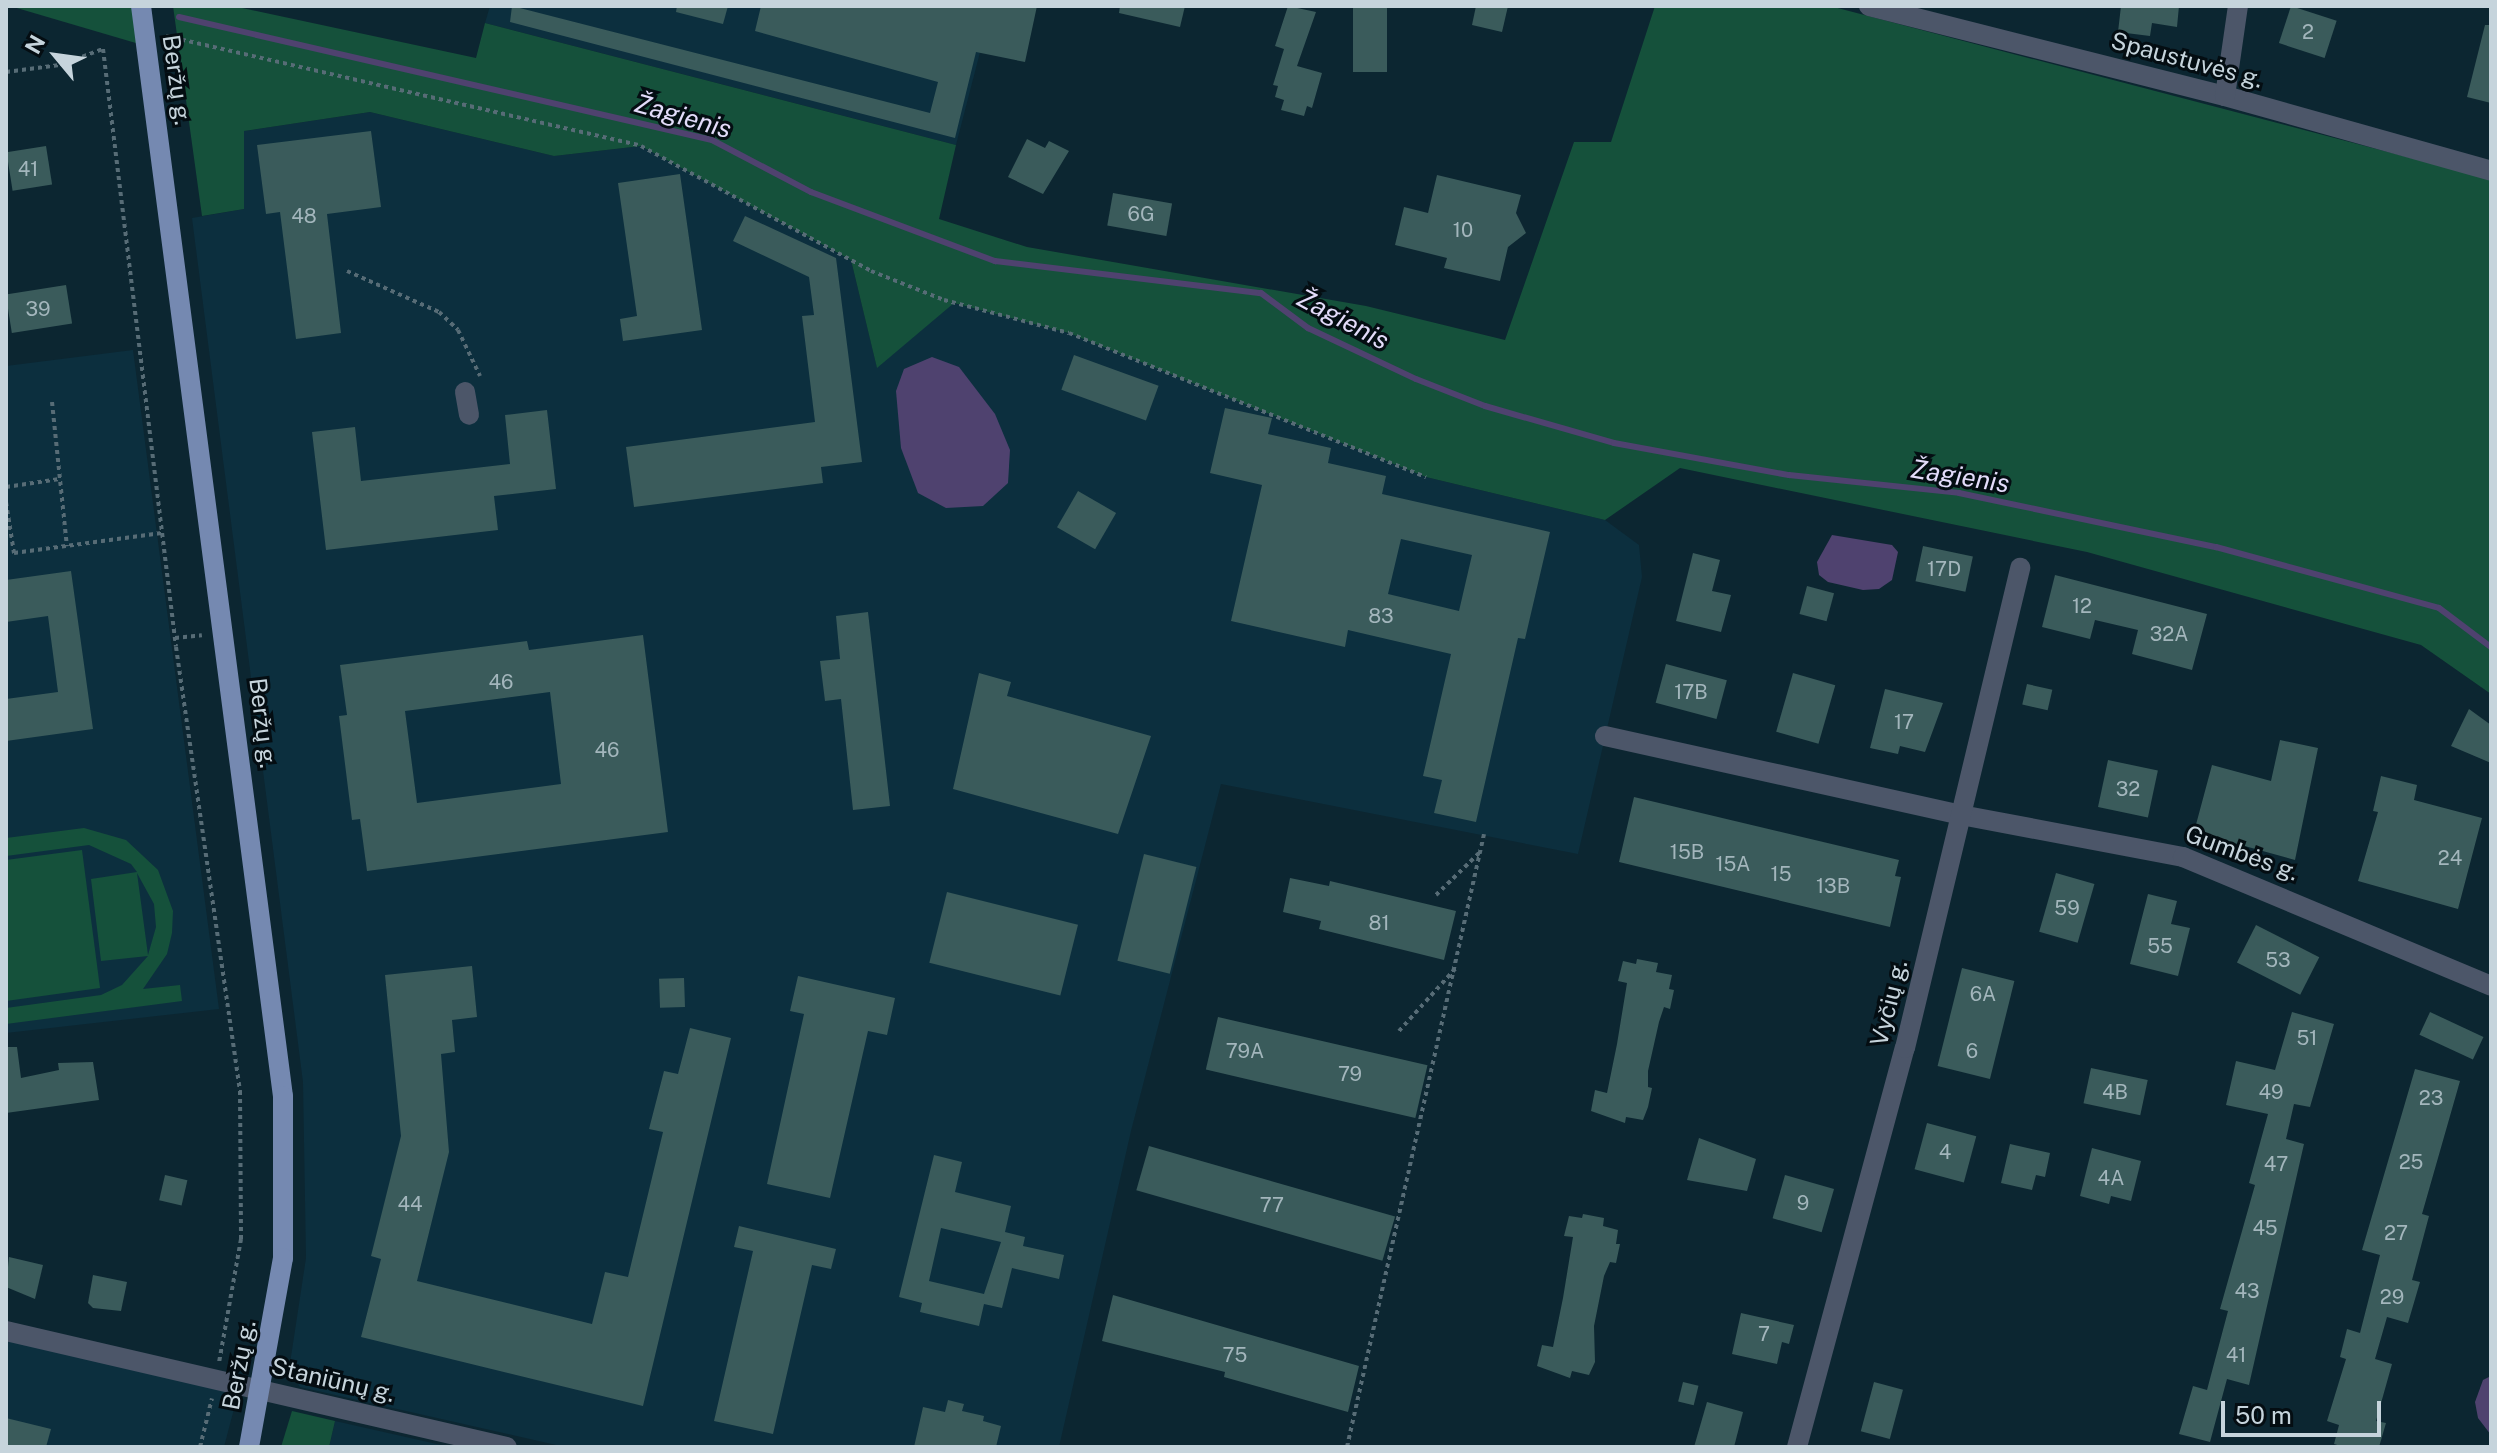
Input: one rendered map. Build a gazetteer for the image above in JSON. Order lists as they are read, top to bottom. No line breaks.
{"streets":{"main road":["Beržų g."],"street":["Spaustuvės g.","Gumbės g.","Vyčių g.","Staniūnų g."]},"crossings":[["Beržų g.","Staniūnų g."],["Gumbės g.","Vyčių g."]],"water":["Žagienis"],"house_numbers":["2","41","6G","48","10","39","17D","12","83","32A","46","17B","17","46","32","15B","24","15A","15","13B","59","81","55","53","6A","51","79A","6","79","4B","49","23","4","25","47","4A","9","44","77","45","27","43","29","7","75","41"],"scale_bar":"50 m","north":"top left"}
